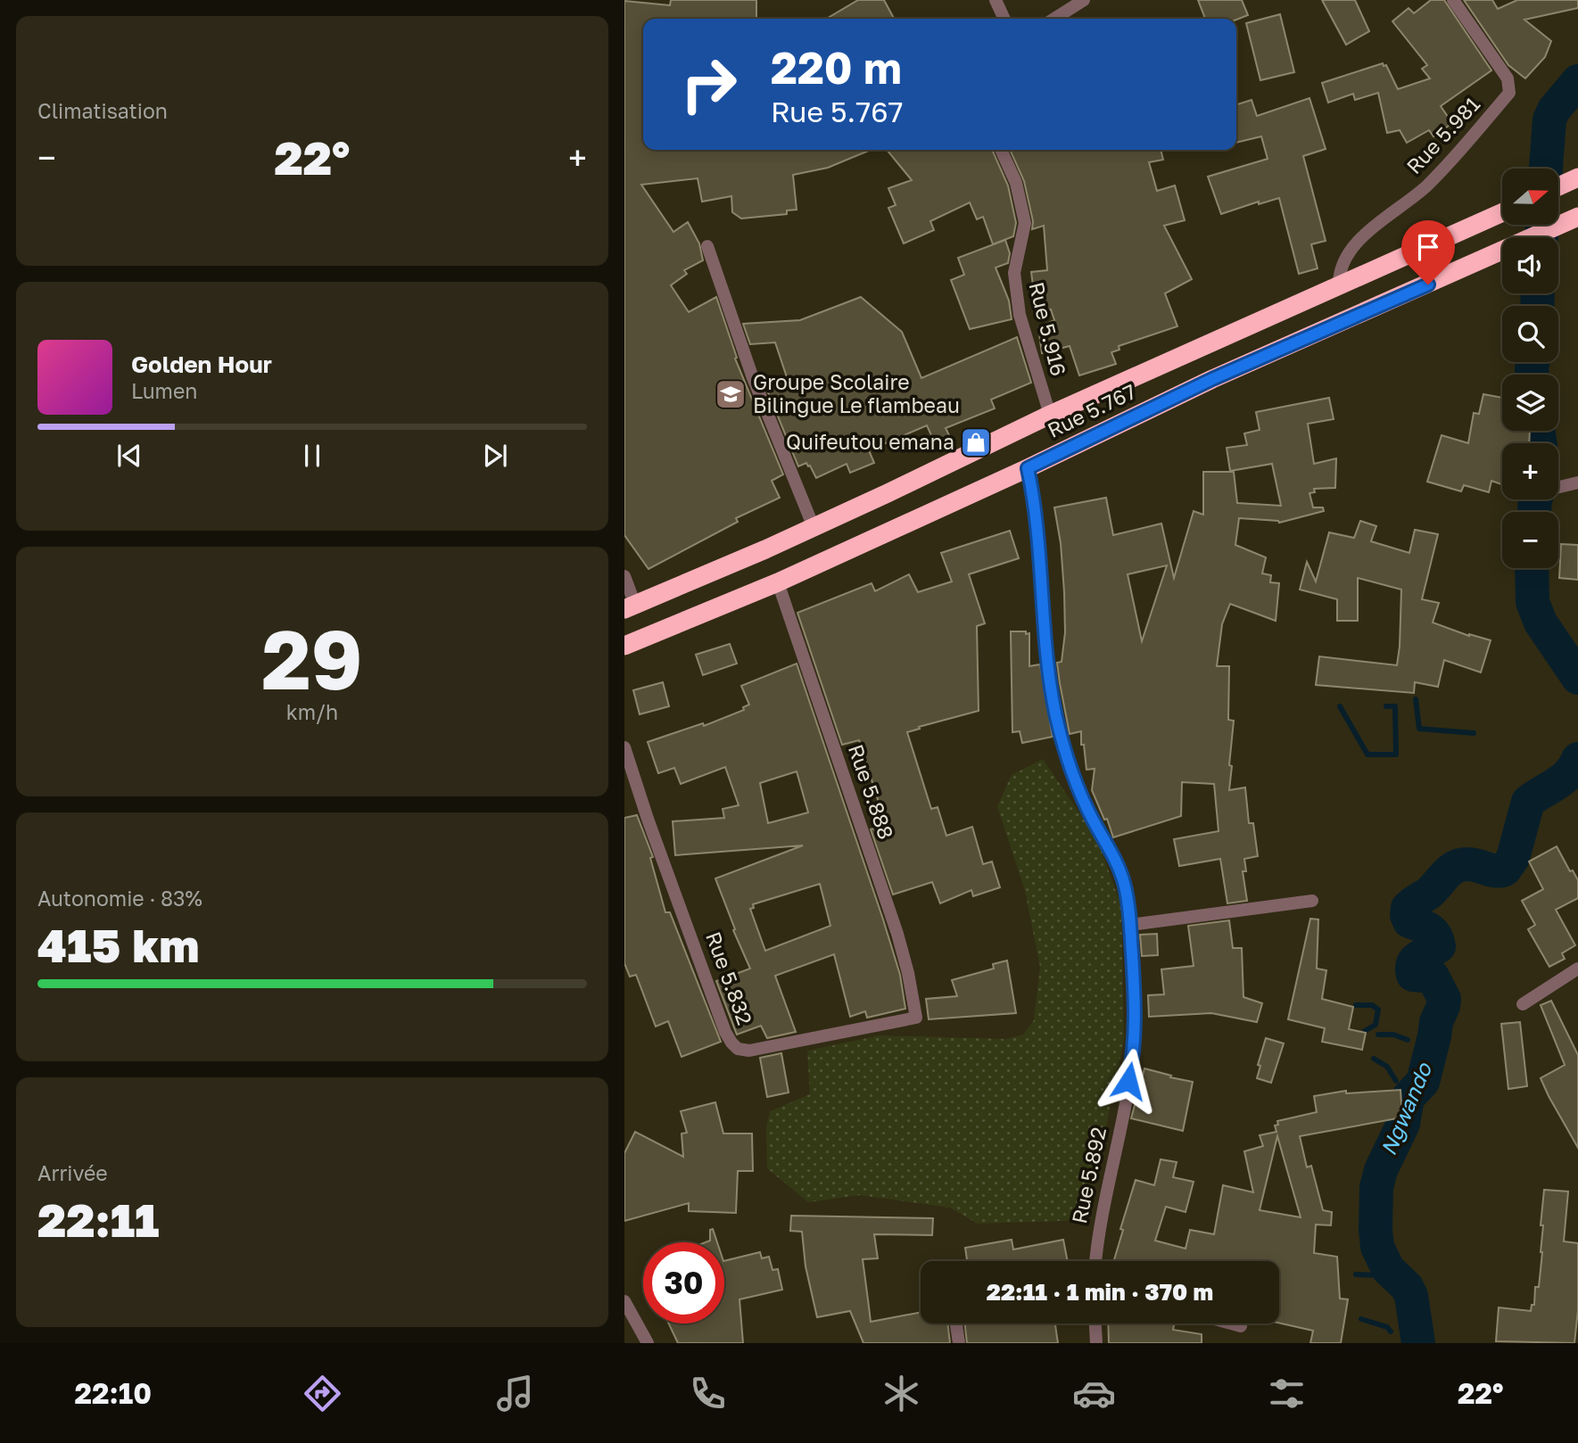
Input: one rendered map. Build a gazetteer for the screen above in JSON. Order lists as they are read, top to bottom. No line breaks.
{"streets":{"highway":["Rue 5.767"],"street":["Rue 5.981","Rue 5.916","Rue 5.888","Rue 5.832","Rue 5.892"]},"crossings":[["Rue 5.767","Rue 5.888"],["Rue 5.767","Rue 5.892"],["Rue 5.888","Rue 5.832"]],"water":["Ngwando"],"places":{"school or university":["Groupe Scolaire Bilingue Le flambeau"],"shop":["Quifeutou emana"]},"north":"right","page":{"tile":["Climatisation",["29","km/h"],["Autonomie · 83%","415 km"],["Arrivée","22:11"]],"turn":["220 m","Rue 5.767"],"heat":["−","22°","+"],"map_buttons":["+","−"],"song":["Golden Hour","Lumen"],"limit":"30","trip":"22:11 · 1 min · 370 m","tabs":["22:10","22°"]}}
